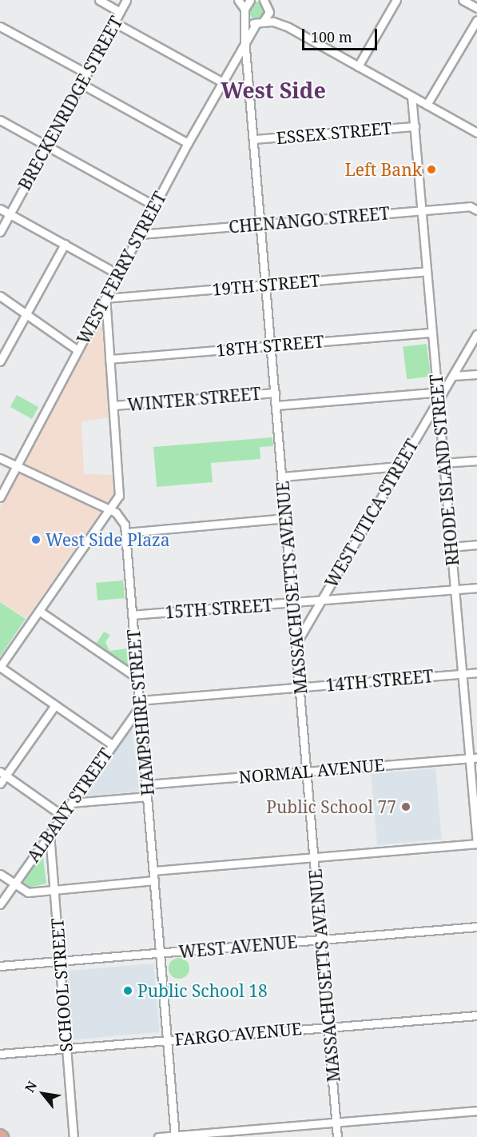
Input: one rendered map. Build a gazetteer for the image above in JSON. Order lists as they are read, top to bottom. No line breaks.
{"streets":{"street":["BRECKENRIDGE STREET","ESSEX STREET","CHENANGO STREET","WEST FERRY STREET","19TH STREET","18TH STREET","WINTER STREET","RHODE ISLAND STREET","WEST UTICA STREET","MASSACHUSETTS AVENUE","15TH STREET","14TH STREET","HAMPSHIRE STREET","NORMAL AVENUE","ALBANY STREET","WEST AVENUE","SCHOOL STREET","FARGO AVENUE"]},"crossings":[["ESSEX STREET","RHODE ISLAND STREET"],["ESSEX STREET","MASSACHUSETTS AVENUE"],["CHENANGO STREET","WEST FERRY STREET"],["CHENANGO STREET","RHODE ISLAND STREET"],["CHENANGO STREET","MASSACHUSETTS AVENUE"],["WEST FERRY STREET","19TH STREET"],["WEST FERRY STREET","MASSACHUSETTS AVENUE"],["19TH STREET","RHODE ISLAND STREET"],["19TH STREET","MASSACHUSETTS AVENUE"],["18TH STREET","RHODE ISLAND STREET"],["18TH STREET","MASSACHUSETTS AVENUE"],["WINTER STREET","MASSACHUSETTS AVENUE"],["RHODE ISLAND STREET","WEST UTICA STREET"],["RHODE ISLAND STREET","15TH STREET"],["RHODE ISLAND STREET","14TH STREET"],["RHODE ISLAND STREET","NORMAL AVENUE"],["WEST UTICA STREET","MASSACHUSETTS AVENUE"],["WEST UTICA STREET","15TH STREET"],["MASSACHUSETTS AVENUE","15TH STREET"],["MASSACHUSETTS AVENUE","14TH STREET"],["MASSACHUSETTS AVENUE","NORMAL AVENUE"],["MASSACHUSETTS AVENUE","WEST AVENUE"],["MASSACHUSETTS AVENUE","FARGO AVENUE"],["15TH STREET","HAMPSHIRE STREET"],["14TH STREET","HAMPSHIRE STREET"],["14TH STREET","ALBANY STREET"],["HAMPSHIRE STREET","NORMAL AVENUE"],["HAMPSHIRE STREET","ALBANY STREET"],["HAMPSHIRE STREET","WEST AVENUE"],["HAMPSHIRE STREET","FARGO AVENUE"],["ALBANY STREET","SCHOOL STREET"],["WEST AVENUE","SCHOOL STREET"],["SCHOOL STREET","FARGO AVENUE"]],"districts":["West Side"],"places":["Left Bank","West Side Plaza","Public School 77","Public School 18"],"scale_bar":"100 m","north":"top left"}
